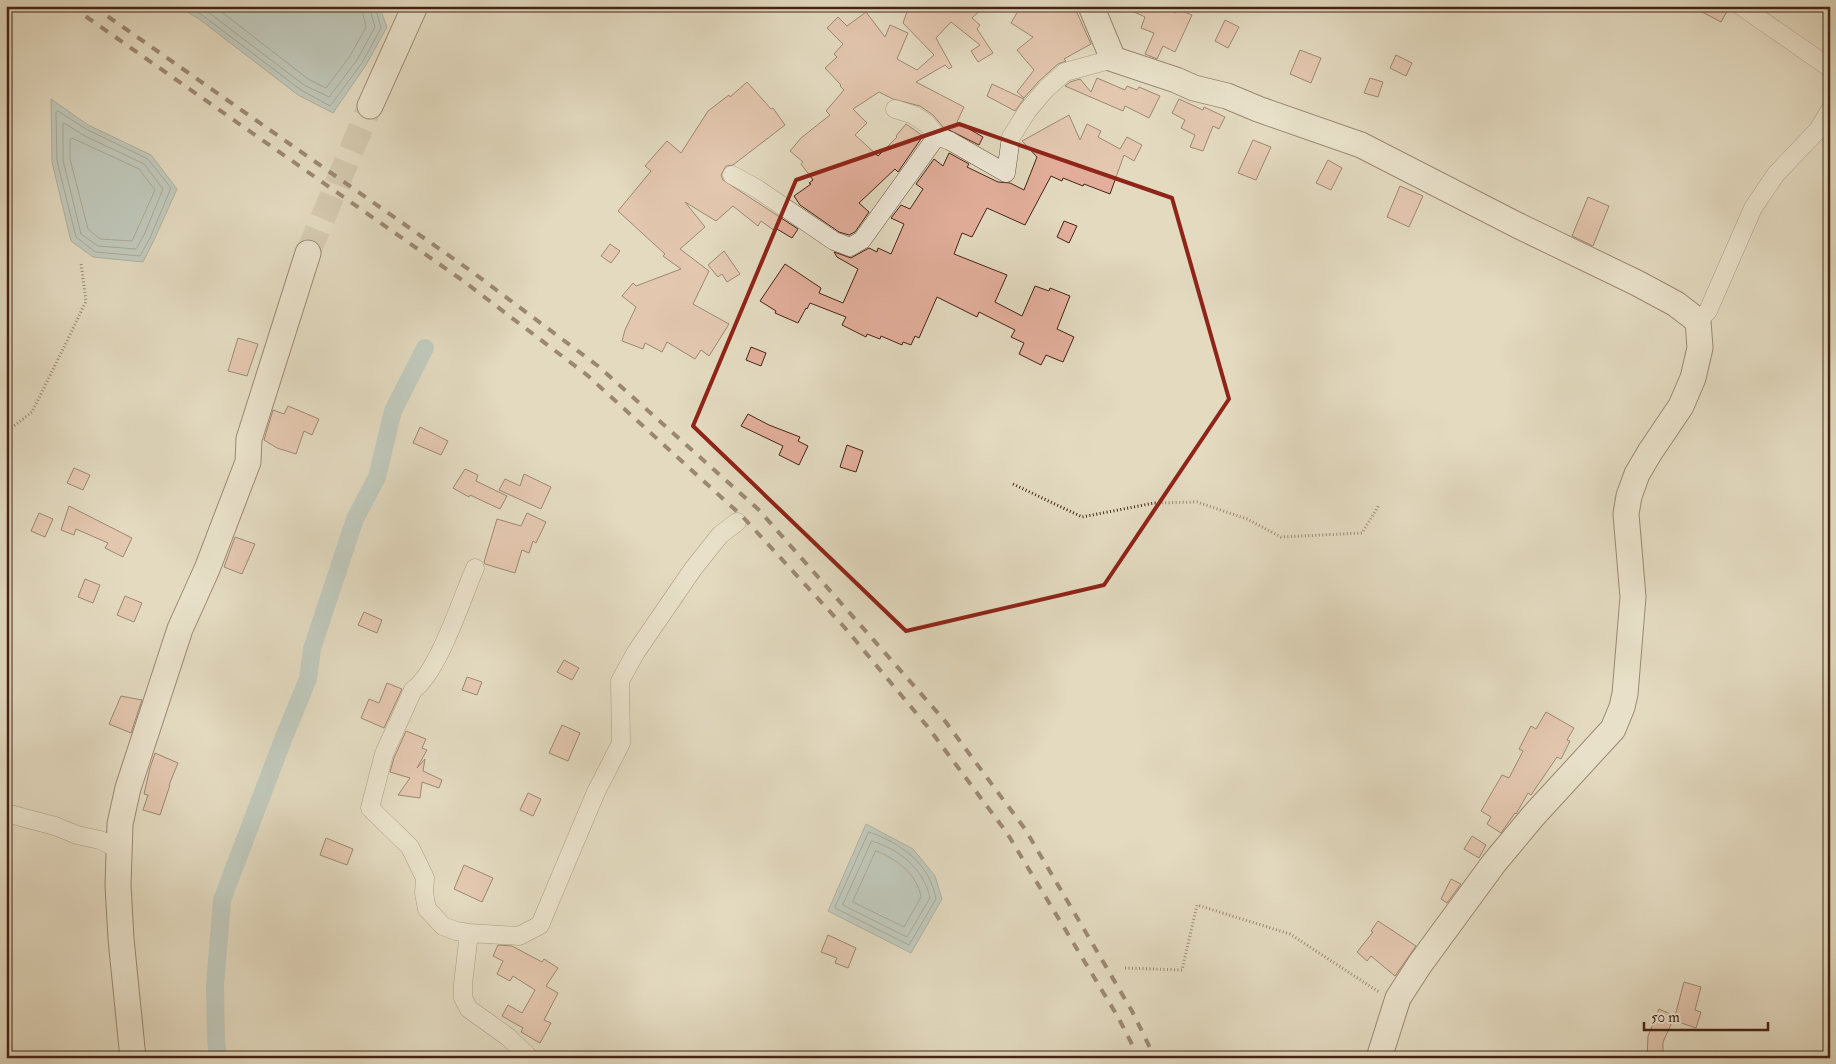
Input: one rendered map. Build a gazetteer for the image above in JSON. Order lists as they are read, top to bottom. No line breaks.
{"scale_bar":"50 m"}
